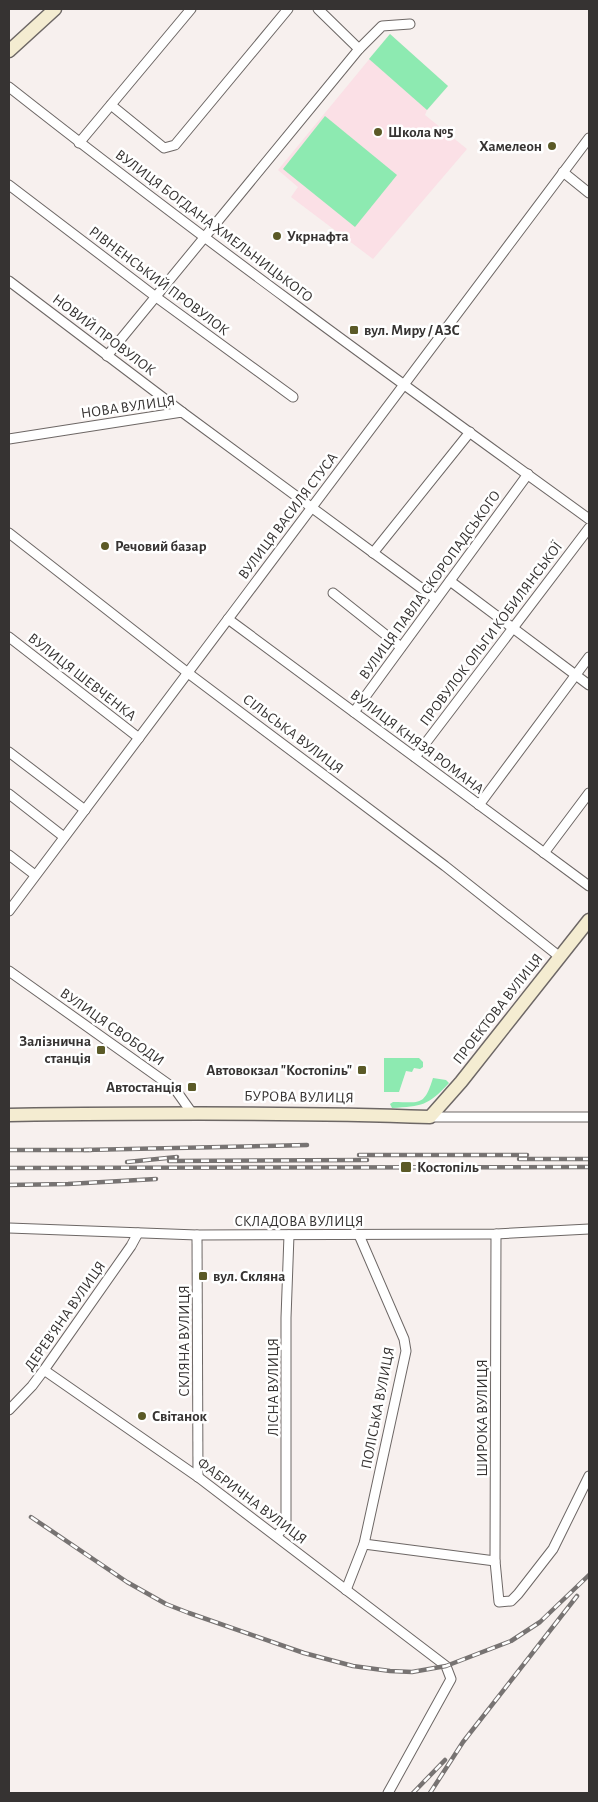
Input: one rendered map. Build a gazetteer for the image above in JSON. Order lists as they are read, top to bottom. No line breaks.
{"streets":{"main road":["ПРОЕКТОВА ВУЛИЦЯ","БУРОВА ВУЛИЦЯ"],"street":["ВУЛИЦЯ БОГДАНА ХМЕЛЬНИЦЬКОГО","РІВНЕНСЬКИЙ ПРОВУЛОК","НОВИЙ ПРОВУЛОК","НОВА ВУЛИЦЯ","ВУЛИЦЯ ВАСИЛЯ СТУСА","ВУЛИЦЯ ПАВЛА СКОРОПАДСЬКОГО","ПРОВУЛОК ОЛЬГИ КОБИЛЯНСЬКОЇ","ВУЛИЦЯ ШЕВЧЕНКА","СІЛЬСЬКА ВУЛИЦЯ","ВУЛИЦЯ КНЯЗЯ РОМАНА","ВУЛИЦЯ СВОБОДИ","СКЛАДОВА ВУЛИЦЯ","ДЕРЕВ'ЯНА ВУЛИЦЯ","СКЛЯНА ВУЛИЦЯ","ЛІСНА ВУЛИЦЯ","ПОЛІСЬКА ВУЛИЦЯ","ШИРОКА ВУЛИЦЯ","ФАБРИЧНА ВУЛИЦЯ"]},"crossings":[["ВУЛИЦЯ БОГДАНА ХМЕЛЬНИЦЬКОГО","ВУЛИЦЯ ВАСИЛЯ СТУСА"],["ВУЛИЦЯ БОГДАНА ХМЕЛЬНИЦЬКОГО","ВУЛИЦЯ ПАВЛА СКОРОПАДСЬКОГО"],["НОВИЙ ПРОВУЛОК","НОВА ВУЛИЦЯ"],["НОВА ВУЛИЦЯ","ВУЛИЦЯ ВАСИЛЯ СТУСА"],["НОВА ВУЛИЦЯ","ВУЛИЦЯ ПАВЛА СКОРОПАДСЬКОГО"],["ВУЛИЦЯ ВАСИЛЯ СТУСА","ВУЛИЦЯ ШЕВЧЕНКА"],["ВУЛИЦЯ ВАСИЛЯ СТУСА","СІЛЬСЬКА ВУЛИЦЯ"],["ВУЛИЦЯ ВАСИЛЯ СТУСА","ВУЛИЦЯ КНЯЗЯ РОМАНА"],["ВУЛИЦЯ ПАВЛА СКОРОПАДСЬКОГО","ВУЛИЦЯ КНЯЗЯ РОМАНА"],["ПРОВУЛОК ОЛЬГИ КОБИЛЯНСЬКОЇ","ВУЛИЦЯ КНЯЗЯ РОМАНА"],["СІЛЬСЬКА ВУЛИЦЯ","ПРОЕКТОВА ВУЛИЦЯ"],["ПРОЕКТОВА ВУЛИЦЯ","БУРОВА ВУЛИЦЯ"],["ВУЛИЦЯ СВОБОДИ","БУРОВА ВУЛИЦЯ"],["СКЛАДОВА ВУЛИЦЯ","ДЕРЕВ'ЯНА ВУЛИЦЯ"],["СКЛАДОВА ВУЛИЦЯ","СКЛЯНА ВУЛИЦЯ"],["СКЛАДОВА ВУЛИЦЯ","ЛІСНА ВУЛИЦЯ"],["СКЛАДОВА ВУЛИЦЯ","ПОЛІСЬКА ВУЛИЦЯ"],["СКЛАДОВА ВУЛИЦЯ","ШИРОКА ВУЛИЦЯ"],["ДЕРЕВ'ЯНА ВУЛИЦЯ","ФАБРИЧНА ВУЛИЦЯ"],["СКЛЯНА ВУЛИЦЯ","ФАБРИЧНА ВУЛИЦЯ"],["ЛІСНА ВУЛИЦЯ","ФАБРИЧНА ВУЛИЦЯ"],["ПОЛІСЬКА ВУЛИЦЯ","ФАБРИЧНА ВУЛИЦЯ"]],"places":{"other":["Школа №5","Хамелеон","Укрнафта","Речовий базар","Світанок"],"transit":["вул. Миру / АЗС","Залізнична станція","Автовокзал \"Костопіль\"","Автостанція","Костопіль","вул. Скляна"]}}
